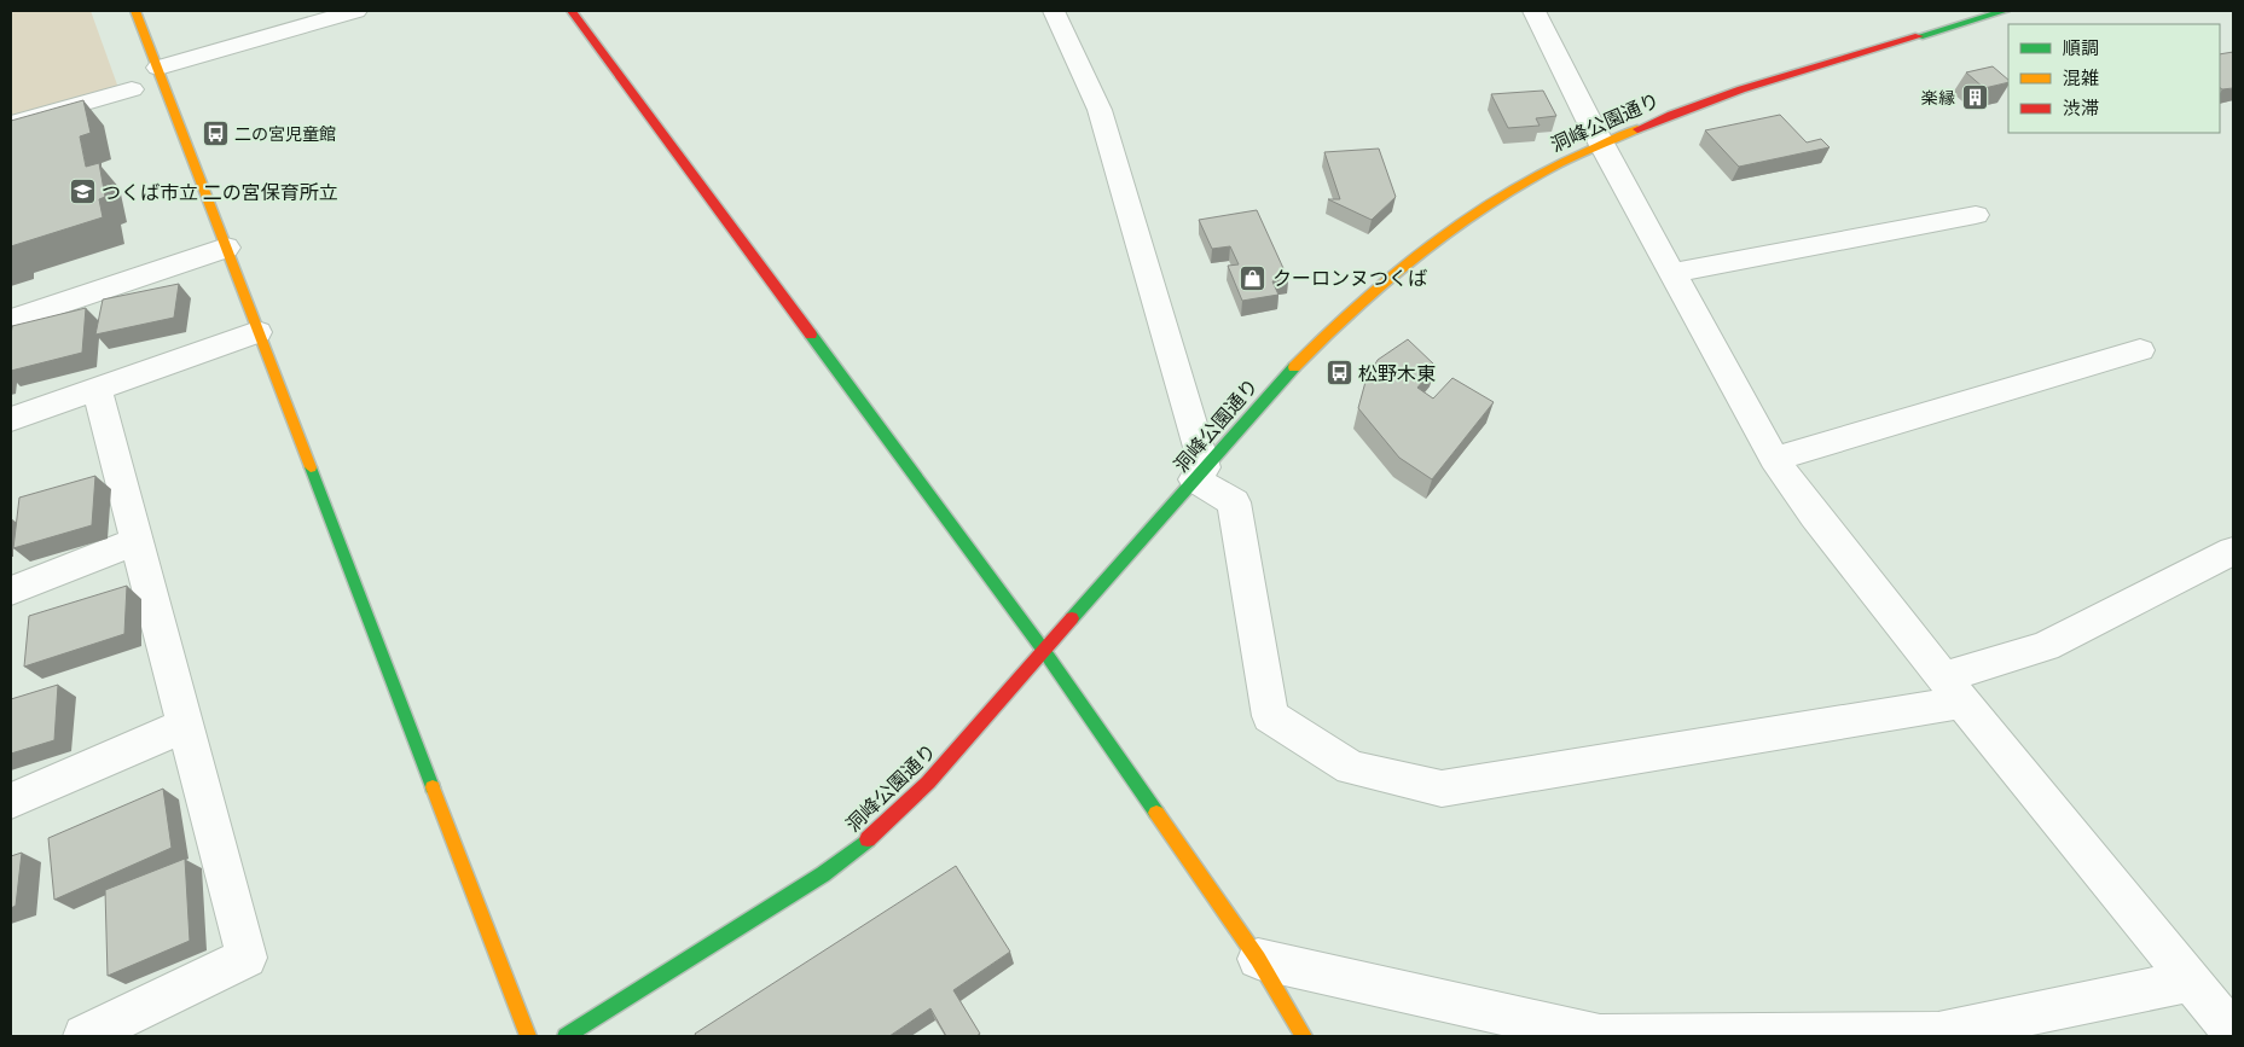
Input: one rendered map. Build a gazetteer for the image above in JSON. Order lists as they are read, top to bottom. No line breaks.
{"streets":{"street":["洞峰公園通り"]},"places":{"building":["楽縁"],"bus stop":["二の宮児童館","松野木東"],"school or university":["つくば市立 二の宮保育所立"],"shop":["クーロンヌつくば"]},"legend":["順調","混雑","渋滞"]}
